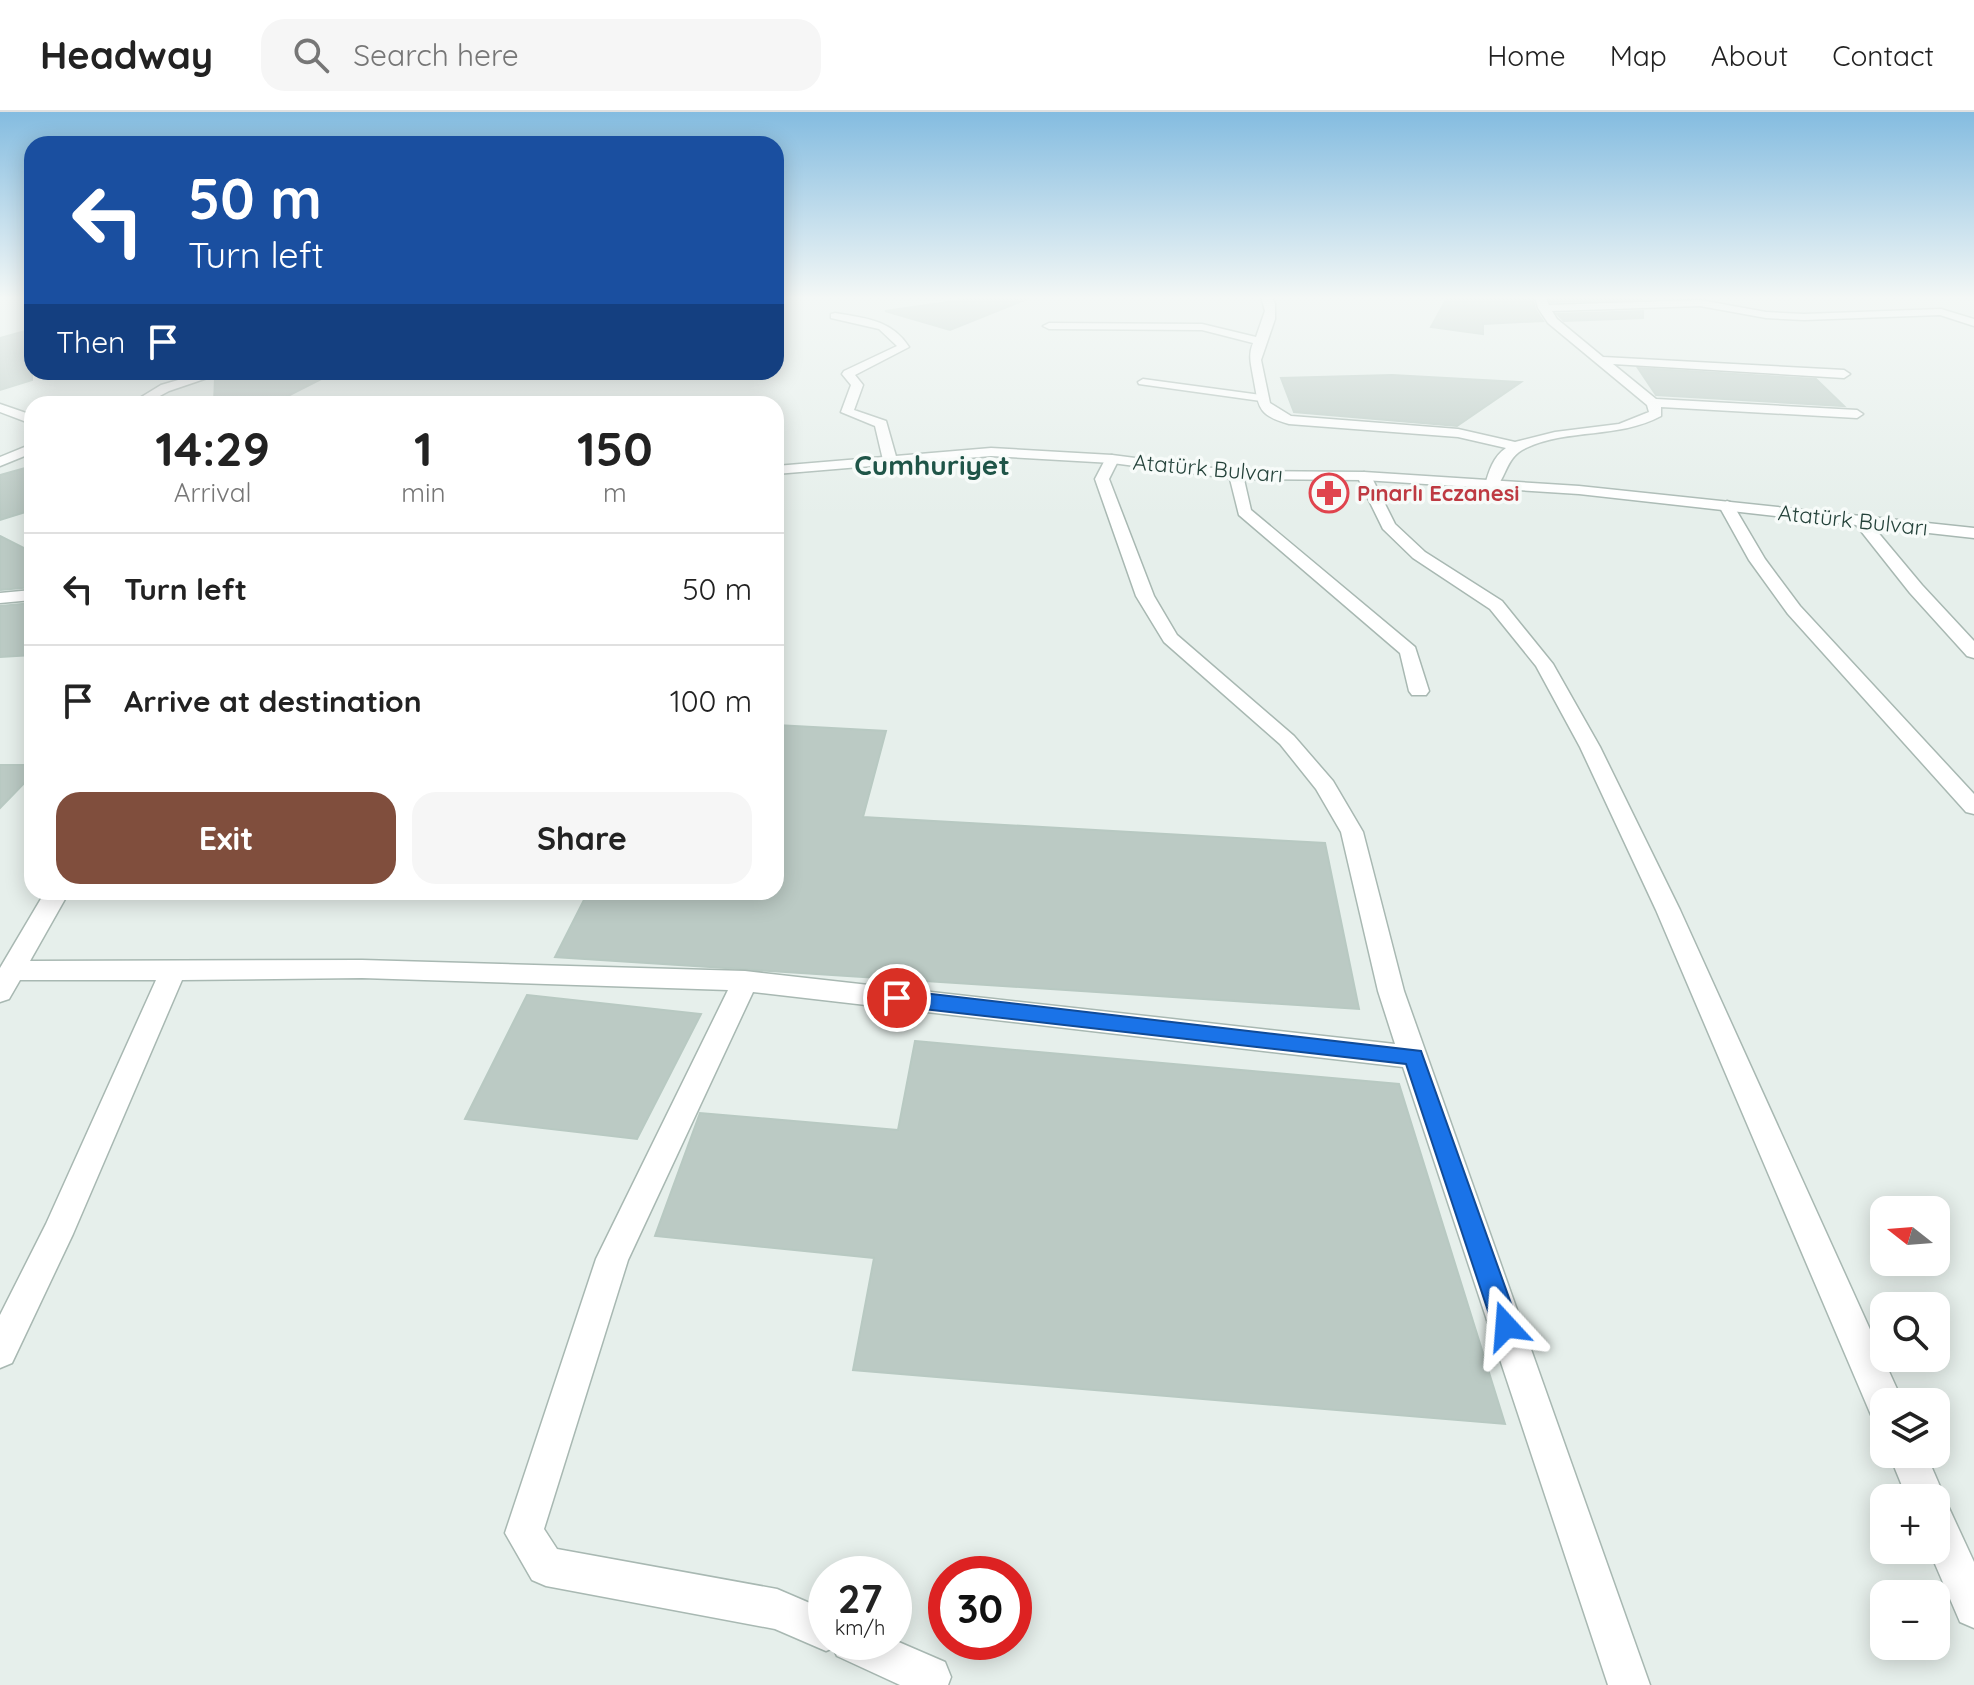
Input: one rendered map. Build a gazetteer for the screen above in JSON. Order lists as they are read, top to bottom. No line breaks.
{"streets":{"street":["Atatürk Bulvarı"]},"districts":["Cumhuriyet"],"places":{"pharmacy":["Pınarlı Eczanesi"]},"north":"left","page":{"header":"Headway","search":"Search here","nav":["Home","Map","About","Contact"],"turn":["50 m","Turn left"],"then":"Then","eta":["14:29","Arrival","1","min","150","m"],"list":[{"name":"Turn left","value":"50 m"},{"name":"Arrive at destination","value":"100 m"}],"buttons":["Exit","Share"],"map_buttons":["+","−"],"speed":"27 km/h","limit":"30"}}
